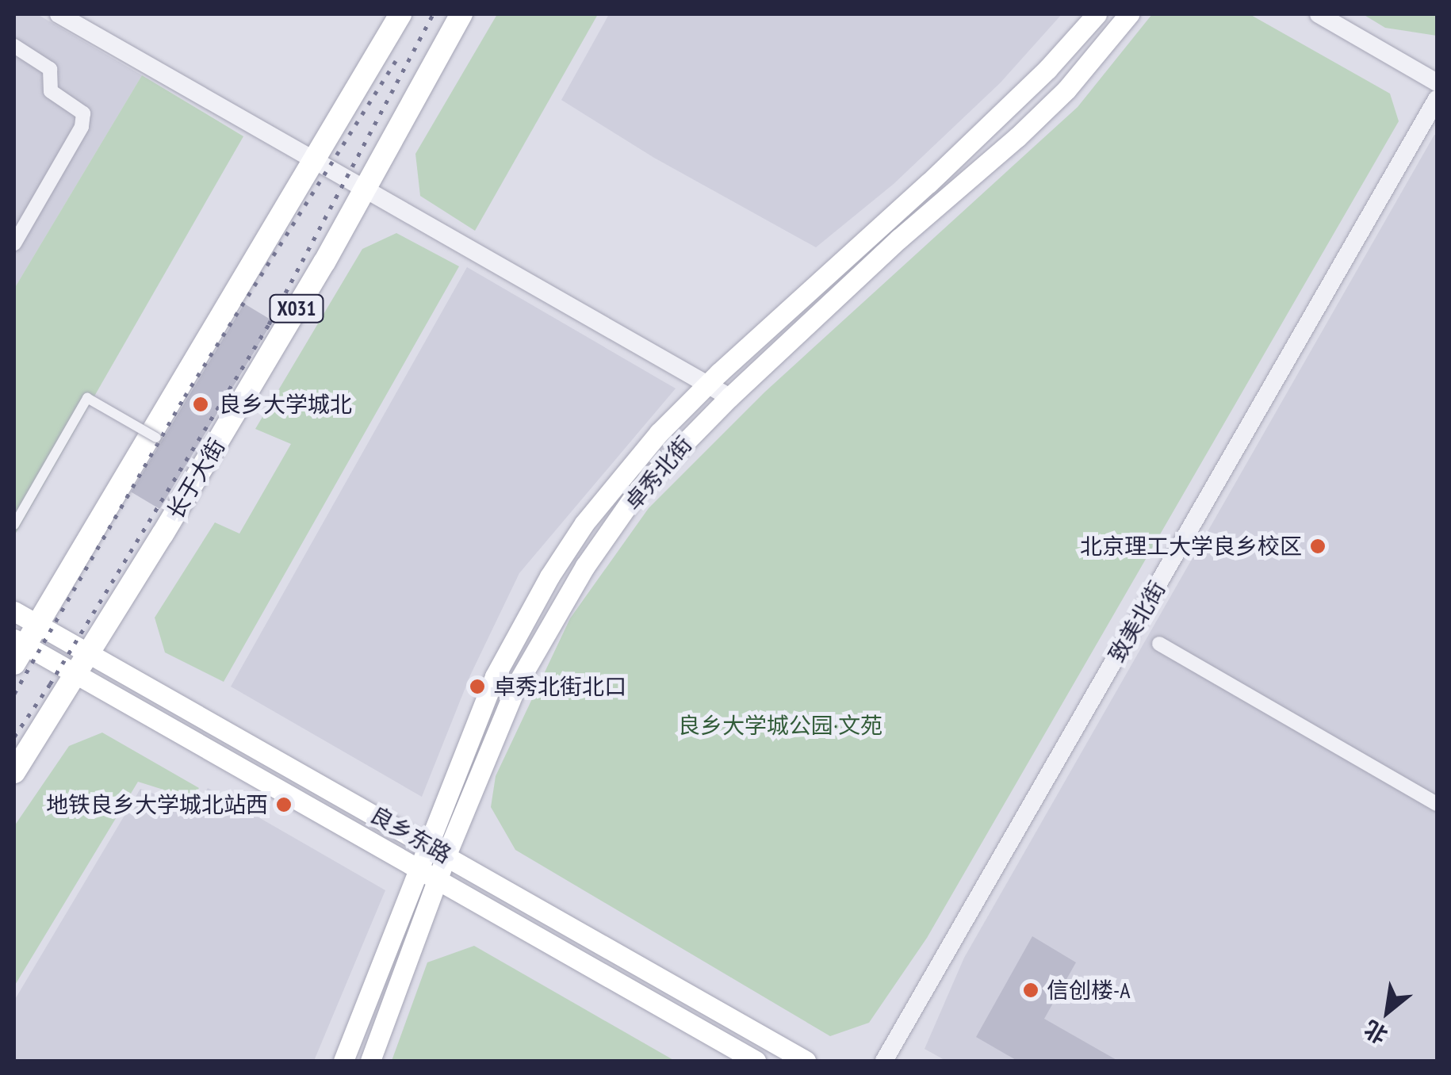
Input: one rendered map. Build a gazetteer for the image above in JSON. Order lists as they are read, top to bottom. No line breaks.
{"streets":{"main road":["X031","卓秀北街","长于大街","良乡东路"],"street":["致美北街"]},"crossings":[["X031","良乡东路"],["卓秀北街","良乡东路"],["长于大街","良乡东路"]],"parks":["良乡大学城公园·文苑"],"places":["良乡大学城北","北京理工大学良乡校区","卓秀北街北口","地铁良乡大学城北站西","信创楼-A"],"north":"bottom left"}
